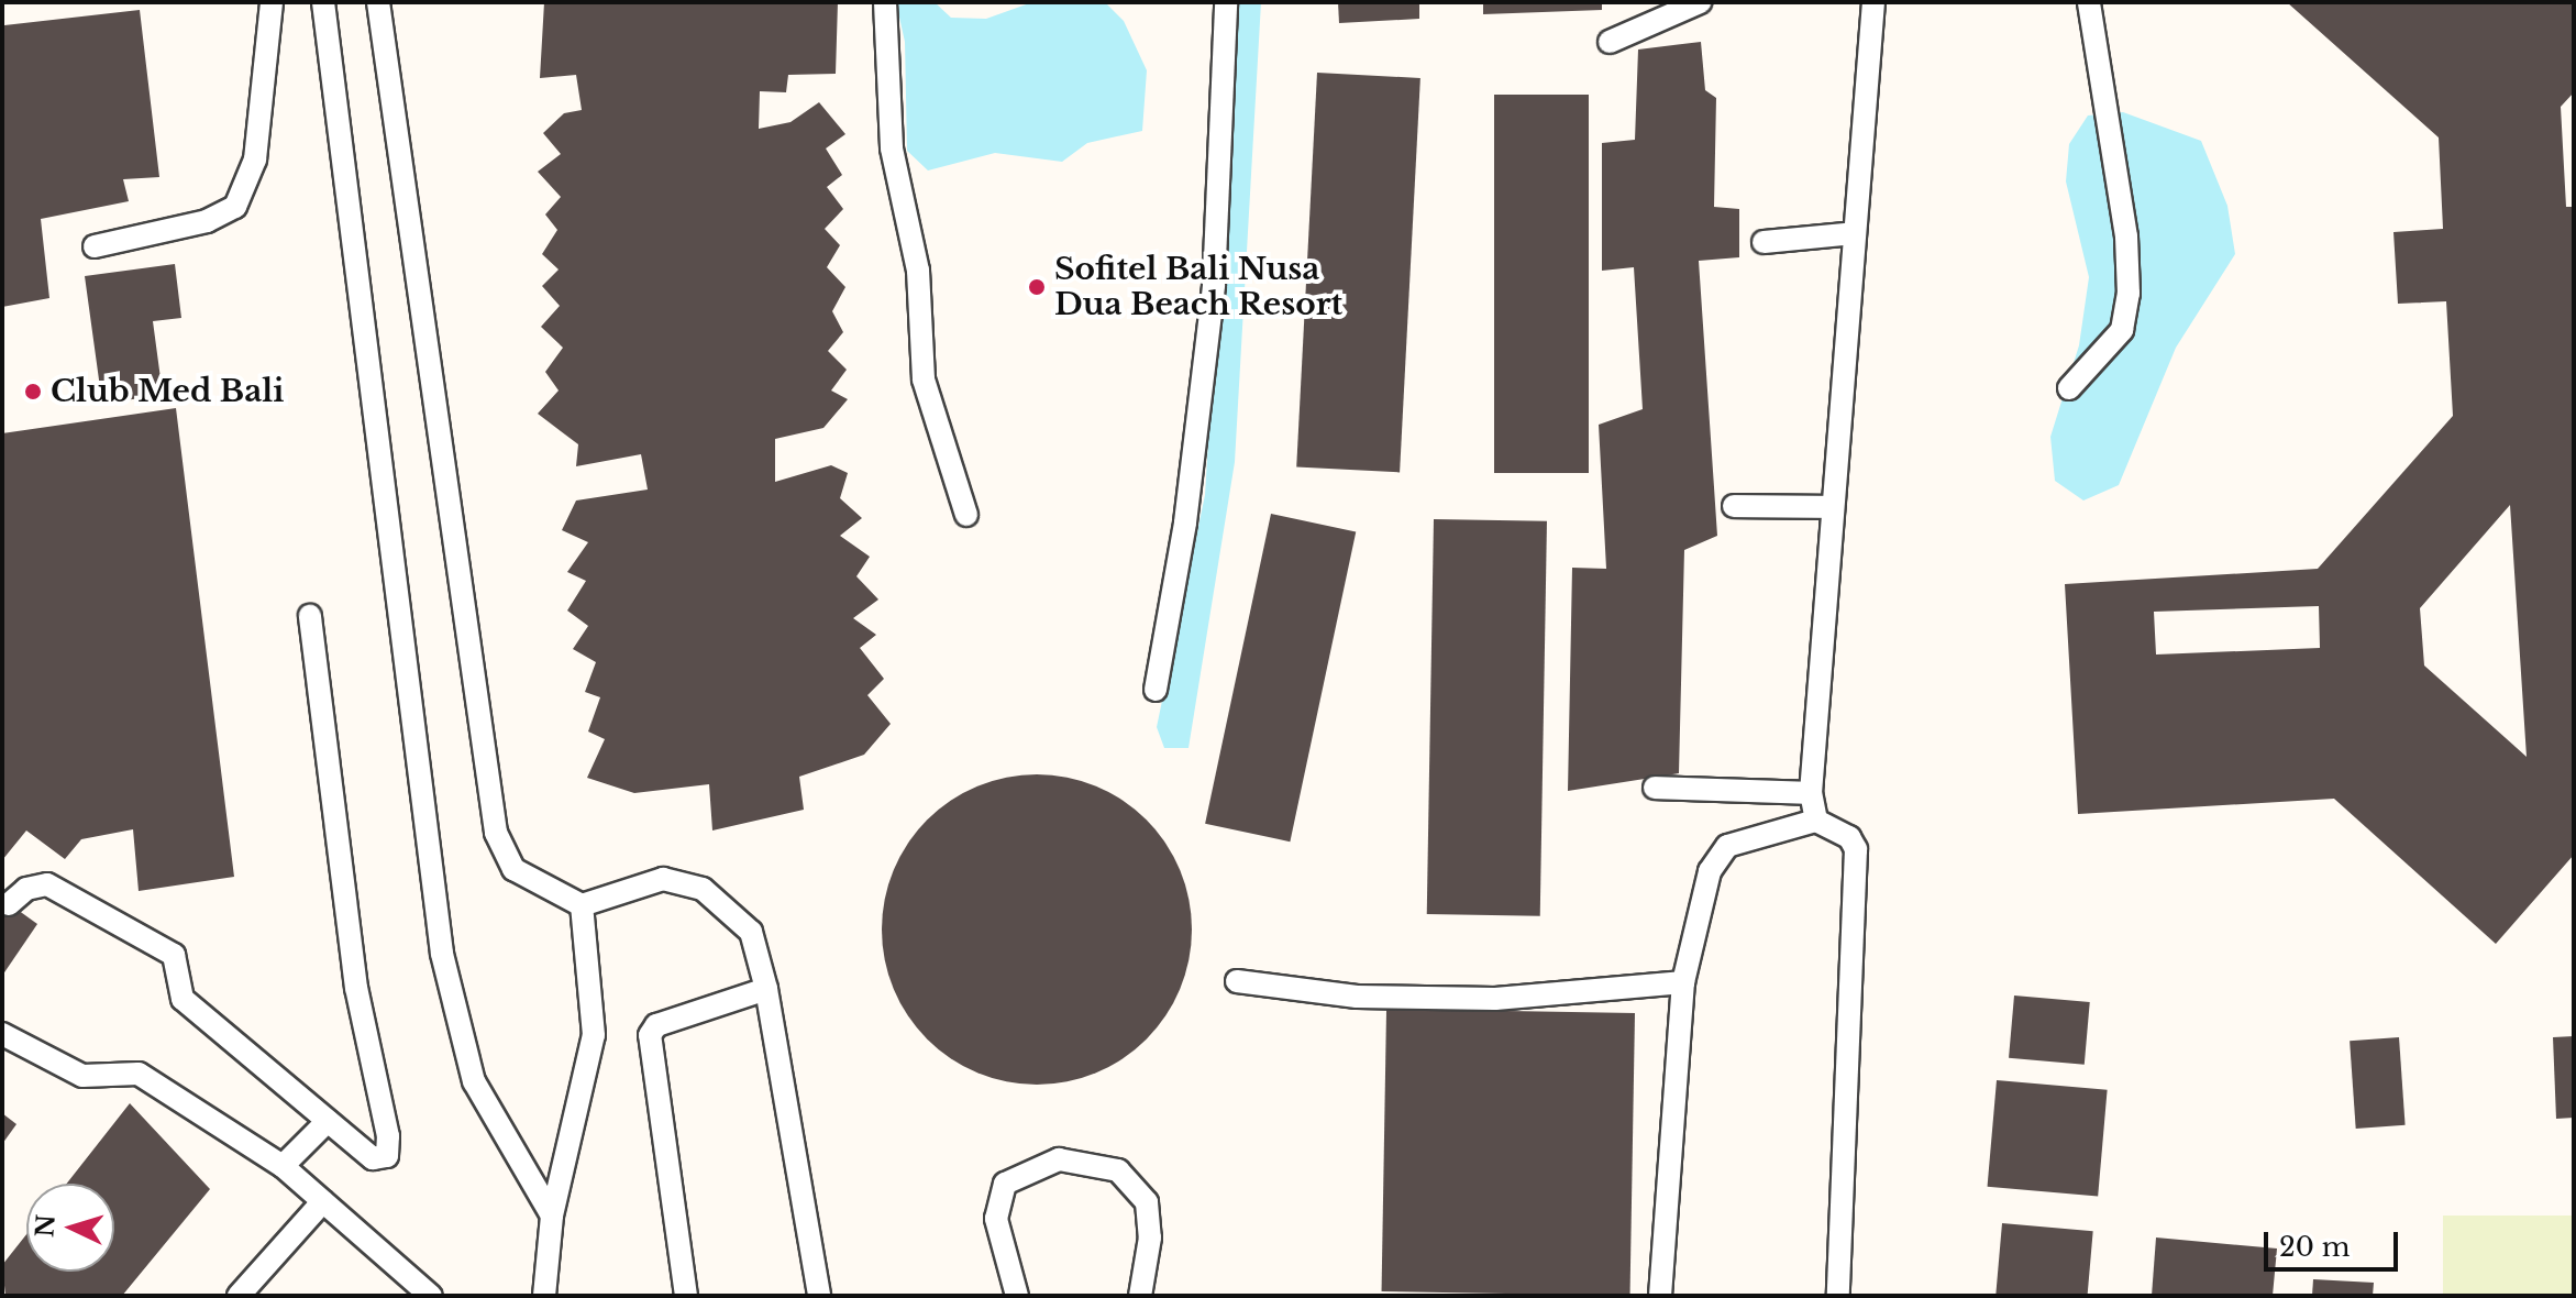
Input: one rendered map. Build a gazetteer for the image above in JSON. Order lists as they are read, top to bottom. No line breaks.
{"places":["Sofitel Bali Nusa Dua Beach Resort","Club Med Bali"],"scale_bar":"20 m","north":"left"}
